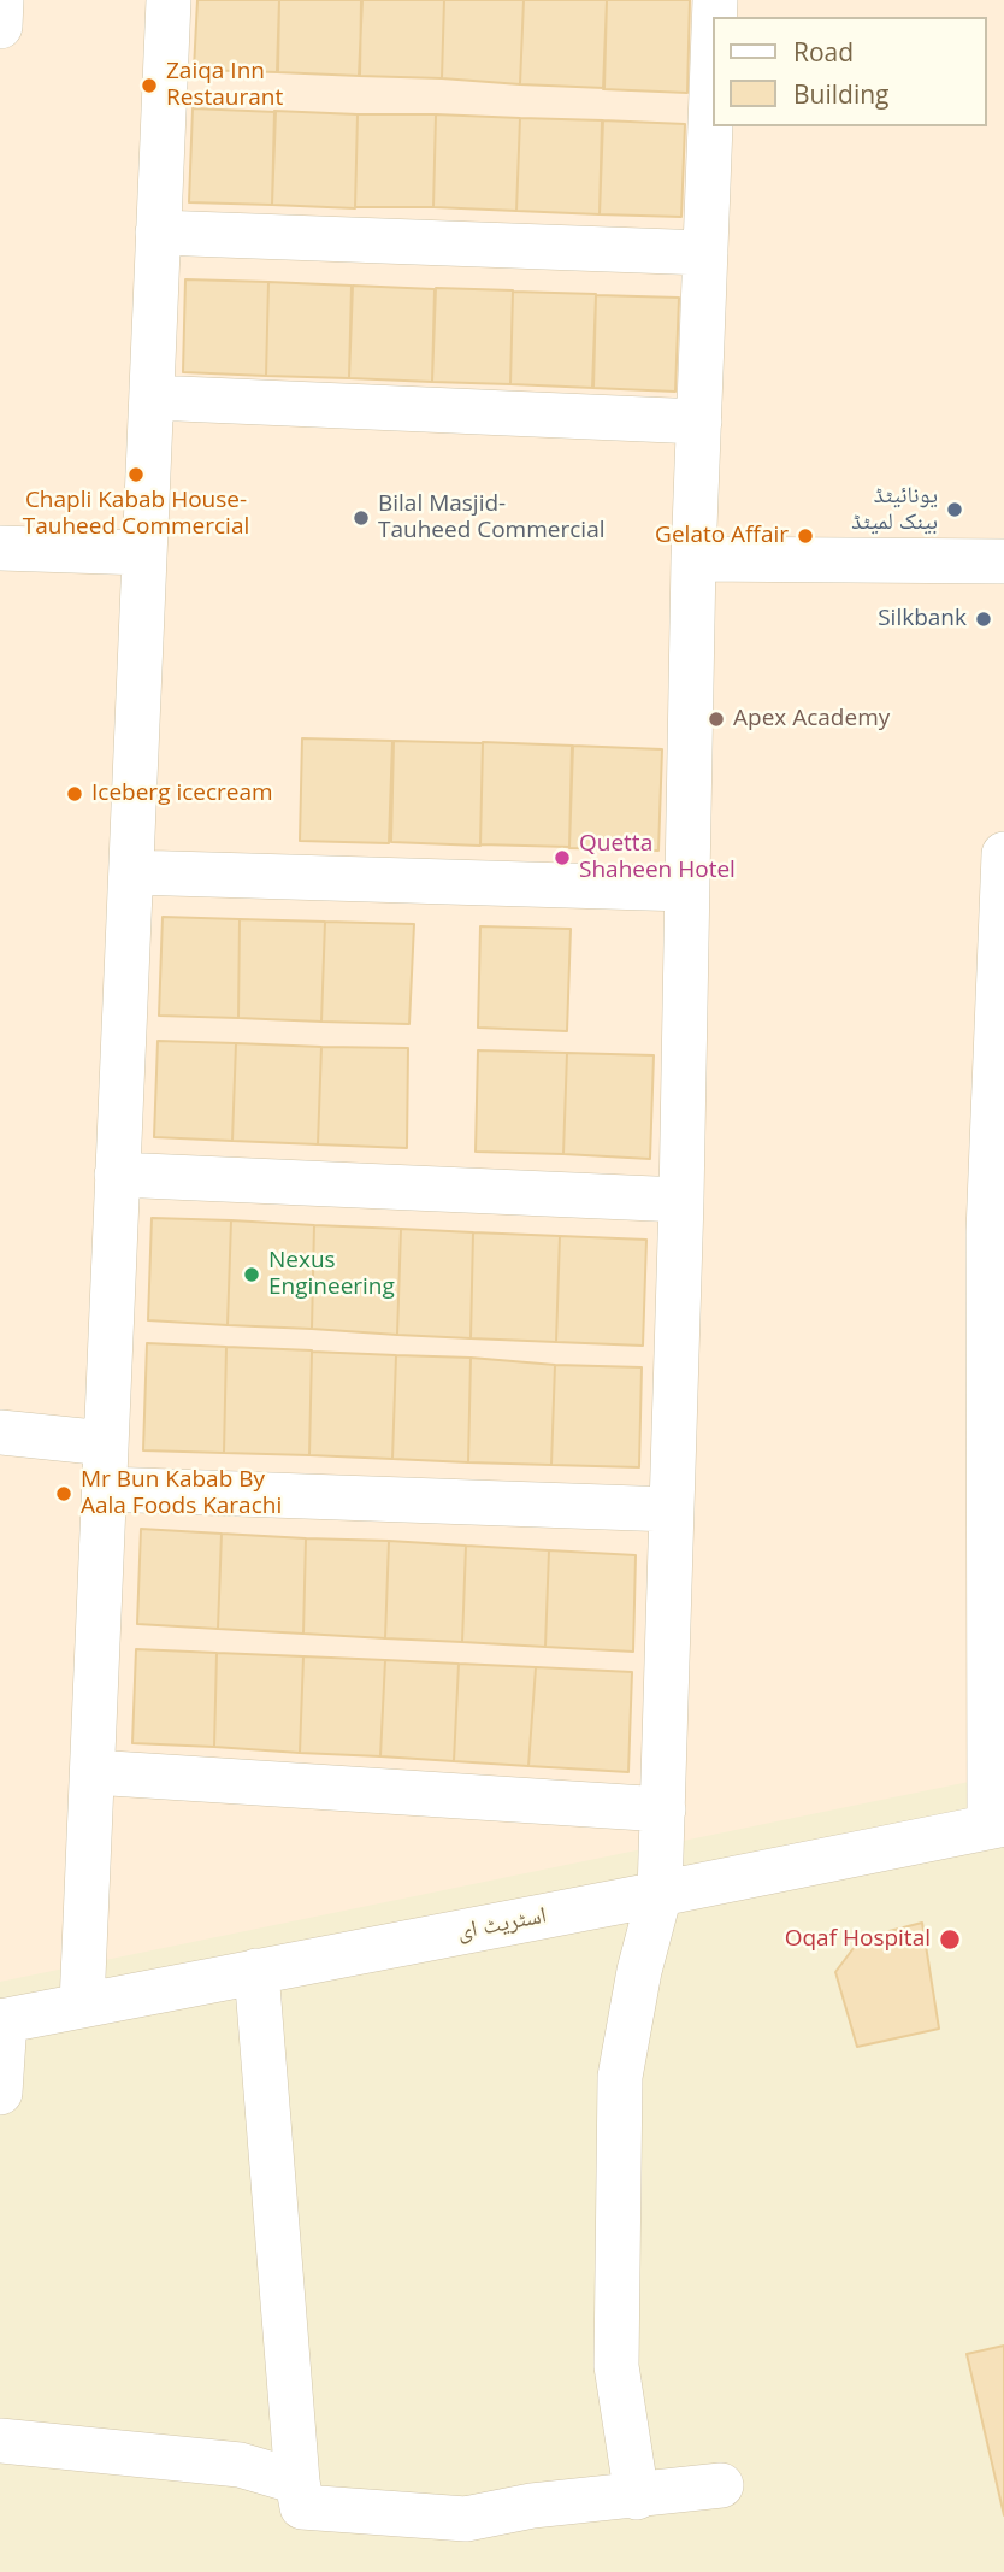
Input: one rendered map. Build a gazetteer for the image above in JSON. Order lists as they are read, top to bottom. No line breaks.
{"streets":{"street":["اسٹریٹ ای"]},"places":["Zaiqa Inn Restaurant","Chapli Kabab House- Tauheed Commercial","یونائیٹڈ بینک لمیٹڈ","Bilal Masjid- Tauheed Commercial","Gelato Affair","Silkbank","Apex Academy","Iceberg icecream","Quetta Shaheen Hotel","Nexus Engineering","Mr Bun Kabab By Aala Foods Karachi","Oqaf Hospital"],"legend":["Road","Building"]}
